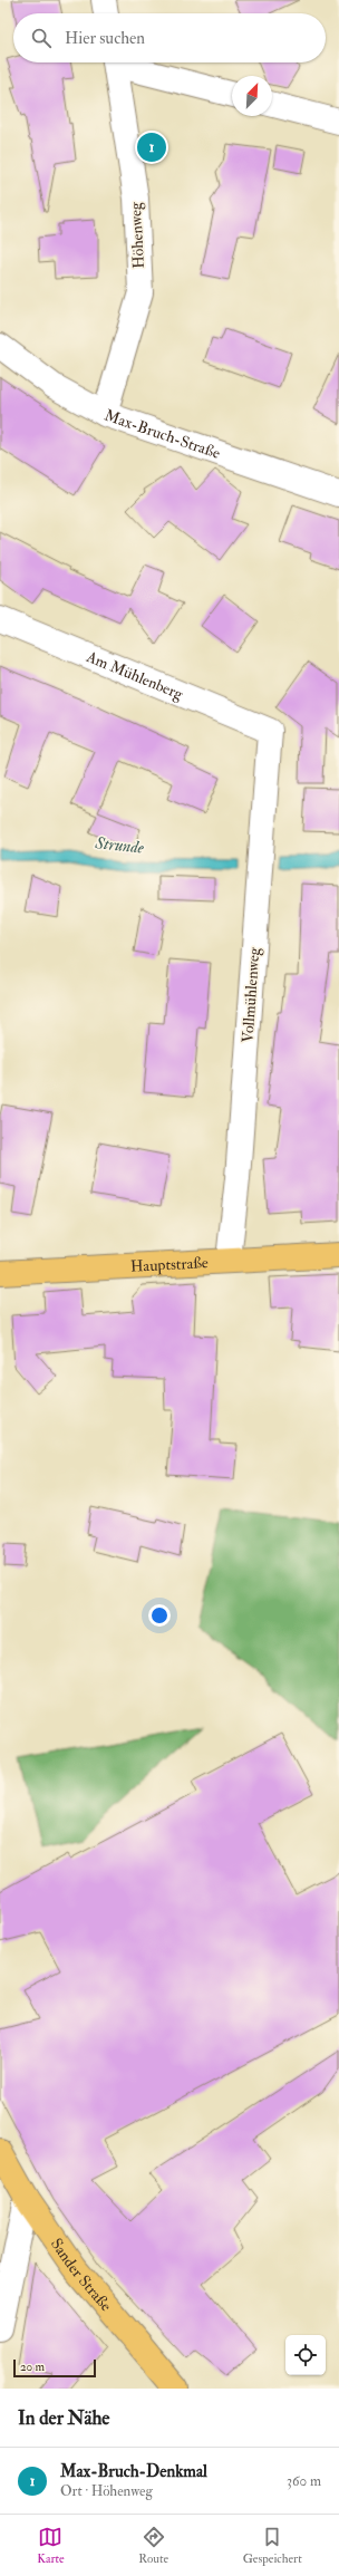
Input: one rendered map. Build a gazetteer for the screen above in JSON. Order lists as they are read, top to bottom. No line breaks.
{"streets":{"main road":["Hauptstraße","Sander Straße"],"street":["Höhenweg","Max-Bruch-Straße","Am Mühlenberg","Vollmühlenweg"]},"crossings":[["Höhenweg","Max-Bruch-Straße"],["Am Mühlenberg","Vollmühlenweg"],["Vollmühlenweg","Hauptstraße"]],"water":["Strunde"],"scale_bar":"20 m","north":"top right","page":{"search":"Hier suchen","pins":"1","scale":"20 m","heading":"In der Nähe","list":[{"mark":"1","name":"Max-Bruch-Denkmal","note":"Ort · Höhenweg","value":"360 m"}],"nav":["Karte","Route","Gespeichert"]}}
